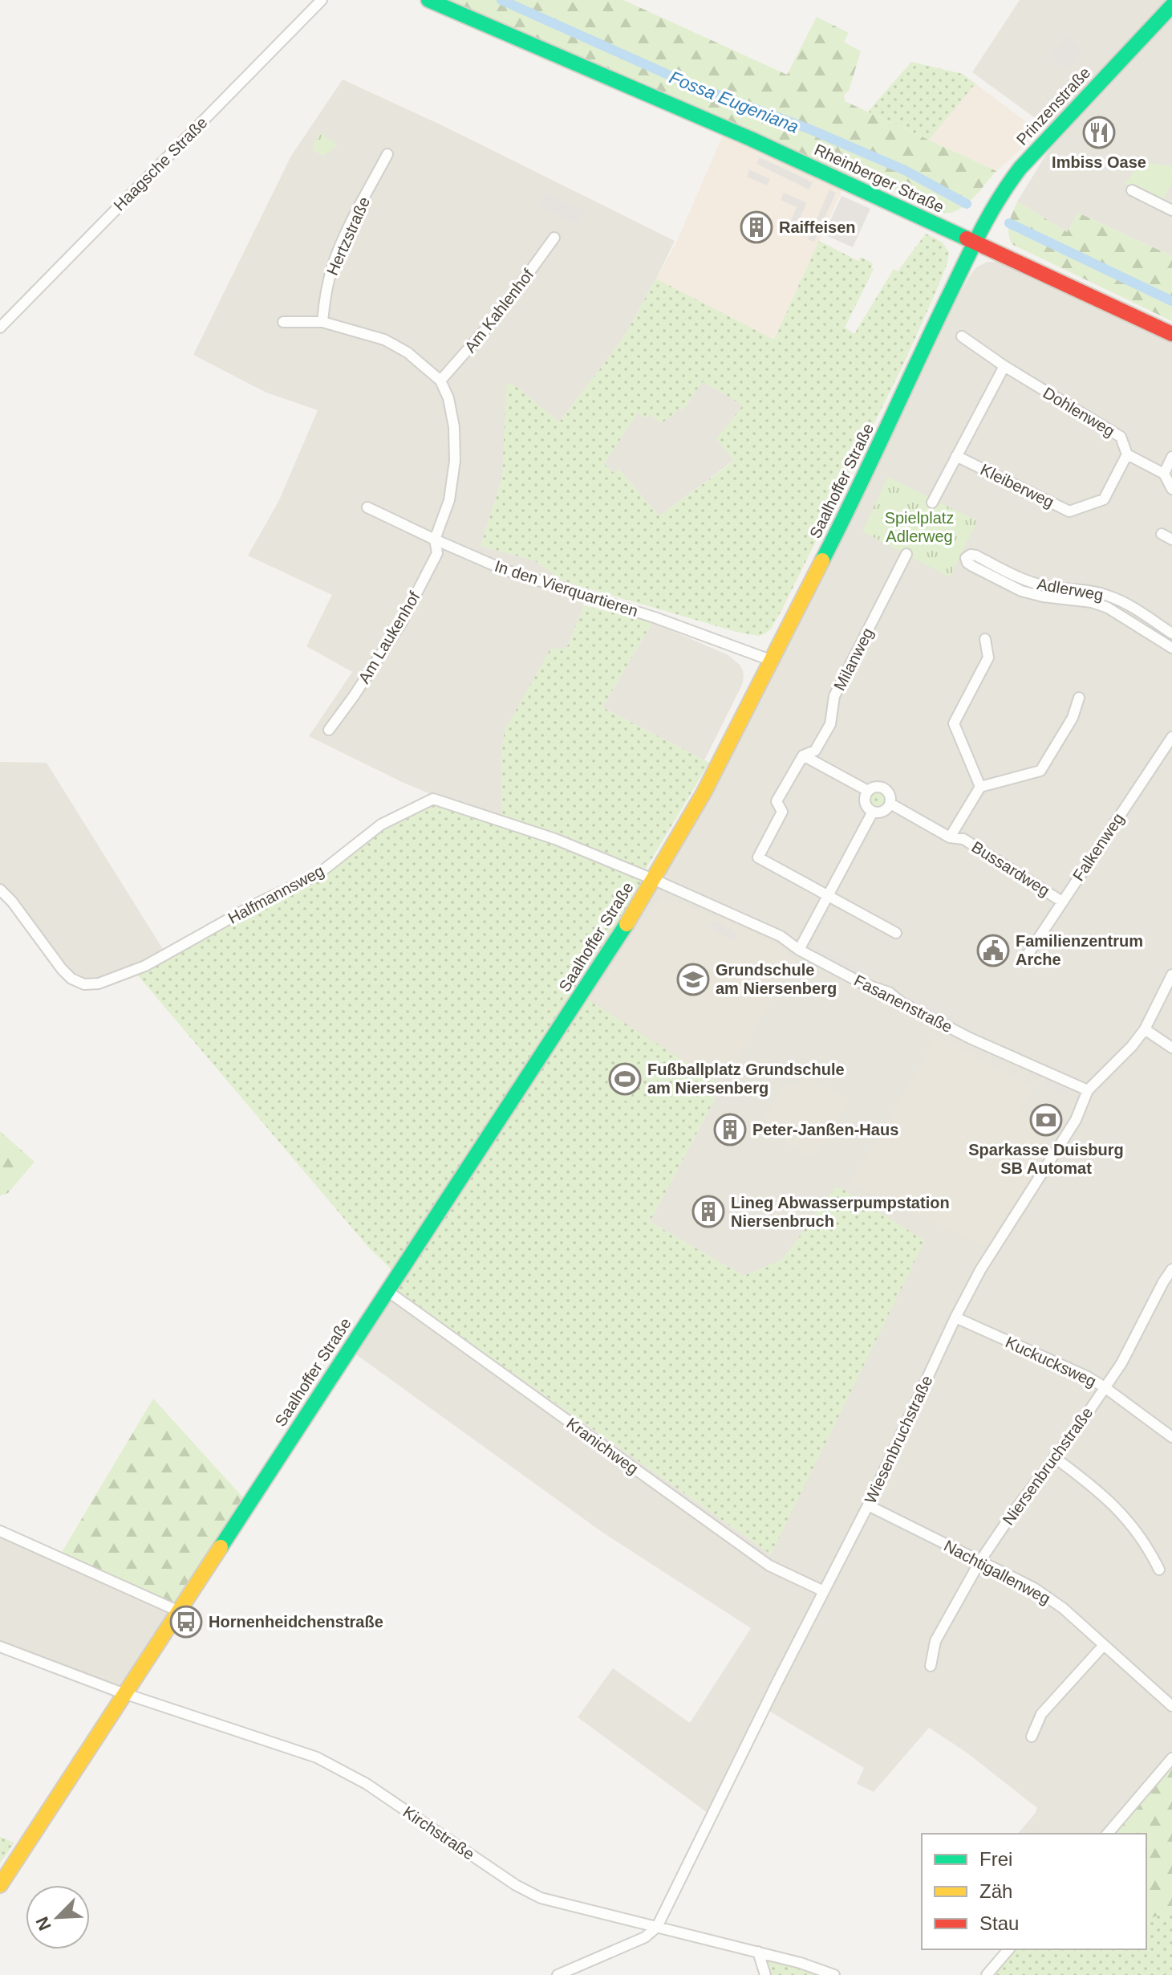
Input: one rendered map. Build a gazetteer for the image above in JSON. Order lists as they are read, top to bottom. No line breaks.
{"streets":{"main road":["Prinzenstraße","Rheinberger Straße","Saalhoffer Straße"],"street":["Haagsche Straße","Hertzstraße","Am Kahlenhof","Dohlenweg","Kleiberweg","In den Vierquartieren","Adlerweg","Am Laukenhof","Milanweg","Falkenweg","Bussardweg","Halfmannsweg","Fasanenstraße","Kuckucksweg","Wiesenbruchstraße","Kranichweg","Niersenbruchstraße","Nachtigallenweg","Kirchstraße"]},"crossings":[["Prinzenstraße","Rheinberger Straße"],["Prinzenstraße","Saalhoffer Straße"],["Rheinberger Straße","Saalhoffer Straße"],["Am Kahlenhof","Am Laukenhof"],["Dohlenweg","Kleiberweg"],["Saalhoffer Straße","In den Vierquartieren"],["Saalhoffer Straße","Halfmannsweg"],["Saalhoffer Straße","Fasanenstraße"],["Saalhoffer Straße","Kranichweg"],["Saalhoffer Straße","Kirchstraße"],["In den Vierquartieren","Am Laukenhof"],["Falkenweg","Bussardweg"],["Halfmannsweg","Fasanenstraße"],["Fasanenstraße","Wiesenbruchstraße"],["Kuckucksweg","Wiesenbruchstraße"],["Kuckucksweg","Niersenbruchstraße"],["Wiesenbruchstraße","Kranichweg"],["Wiesenbruchstraße","Nachtigallenweg"],["Wiesenbruchstraße","Kirchstraße"],["Niersenbruchstraße","Nachtigallenweg"]],"water":["Fossa Eugeniana"],"parks":["Spielplatz Adlerweg"],"places":{"restaurant":["Imbiss Oase"],"building":["Raiffeisen","Peter-Janßen-Haus","Lineg Abwasserpumpstation Niersenbruch"],"public building":["Familienzentrum Arche"],"school or university":["Grundschule am Niersenberg"],"sports":["Fußballplatz Grundschule am Niersenberg"],"bank":["Sparkasse Duisburg SB Automat"],"bus stop":["Hornenheidchenstraße"]},"legend":["Frei","Zäh","Stau"],"north":"bottom left"}
